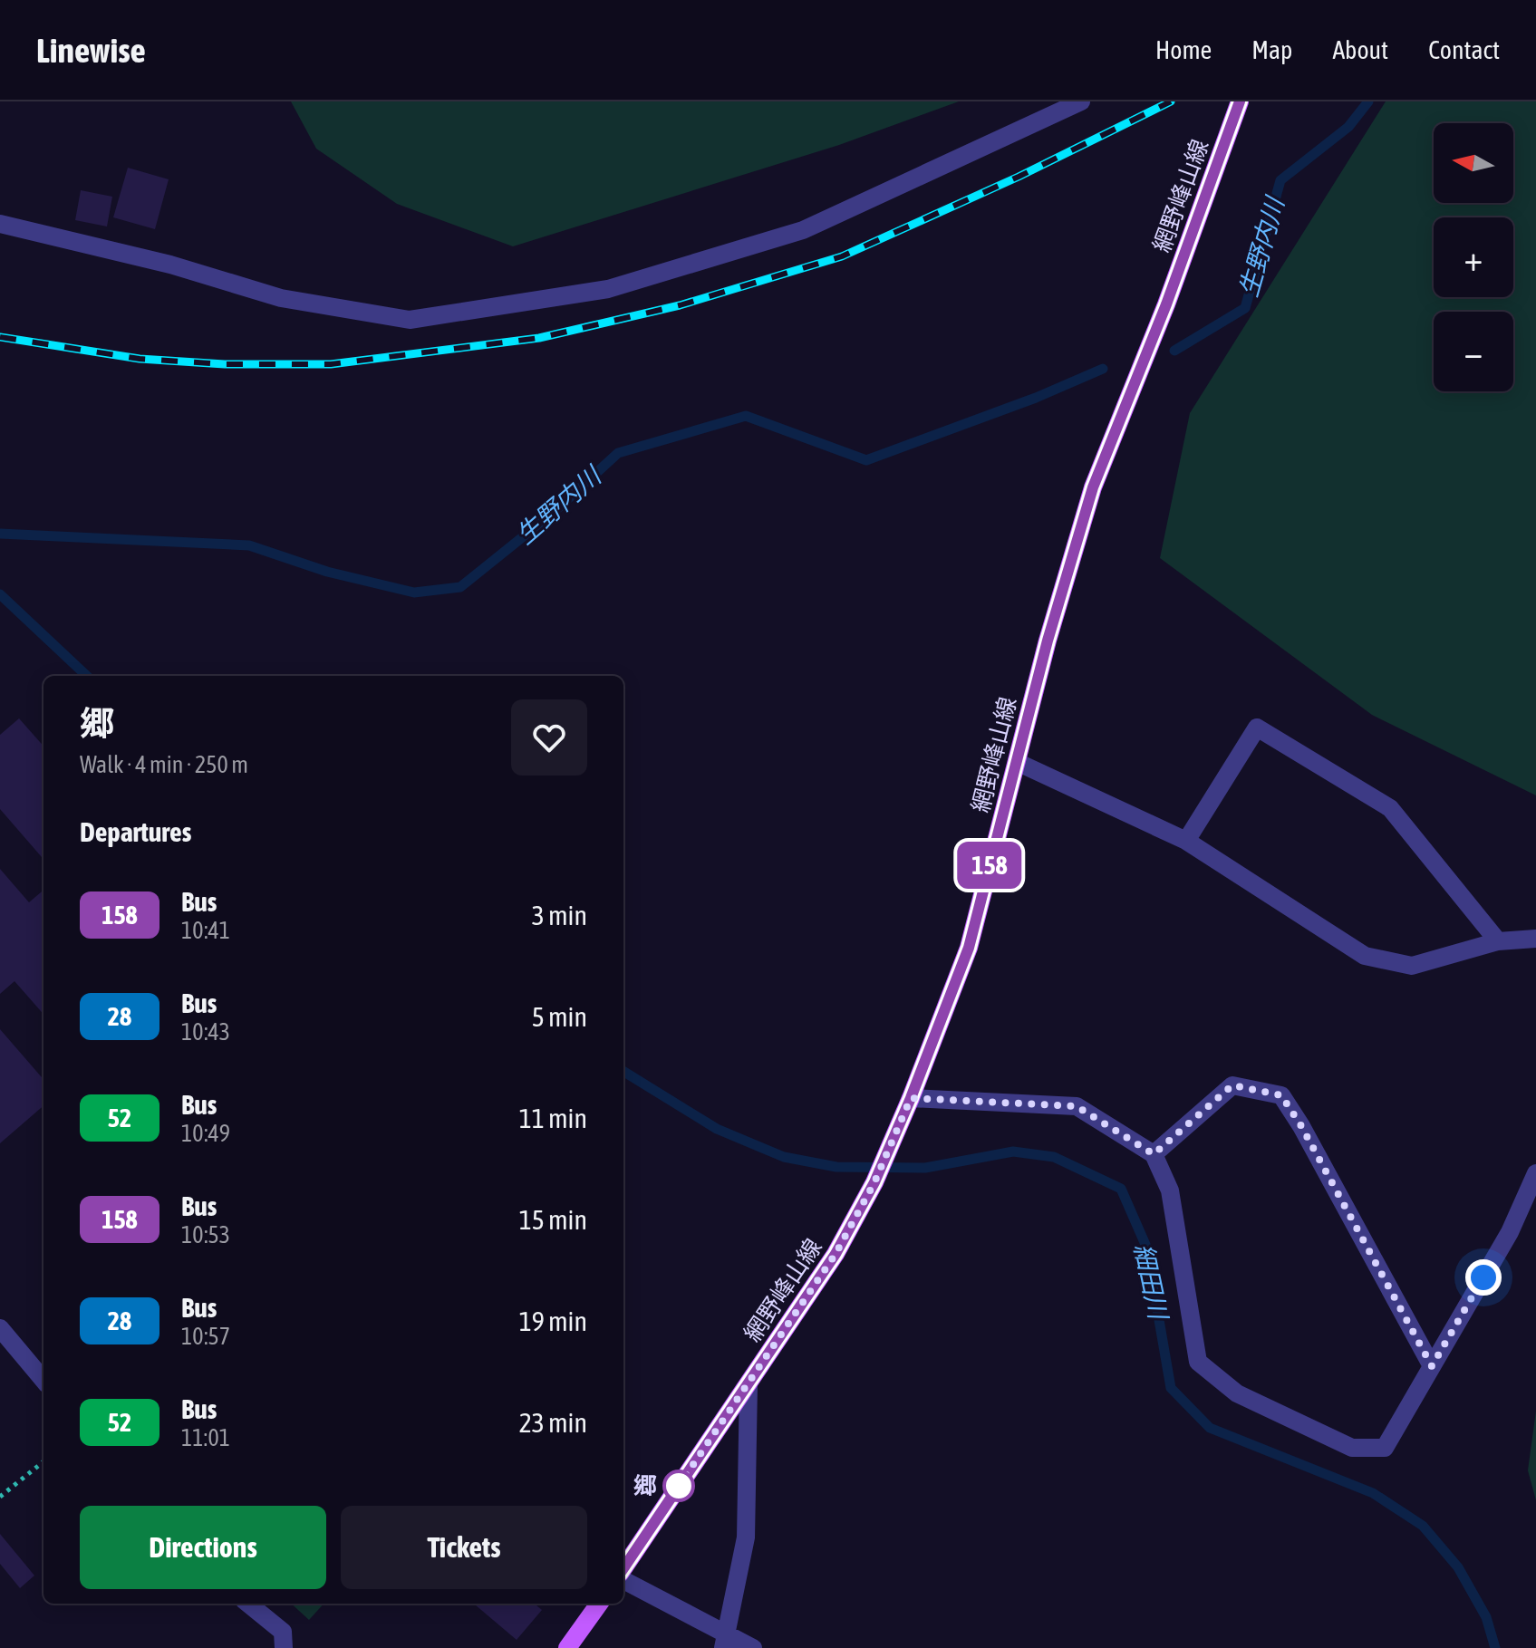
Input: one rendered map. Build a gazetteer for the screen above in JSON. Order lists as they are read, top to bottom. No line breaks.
{"streets":{"main road":["網野峰山線"]},"water":["生野内川","細田川"],"places":["郷"],"lines":["bus line 158"],"north":"left","page":{"header":"Linewise","nav":["Home","Map","About","Contact"],"on_map":"158","map_buttons":["+","−"],"heading":[["郷","Walk · 4 min · 250 m"],"Departures"],"list":[{"mark":"158","name":"Bus","note":"10:41","value":"3 min"},{"mark":"28","name":"Bus","note":"10:43","value":"5 min"},{"mark":"52","name":"Bus","note":"10:49","value":"11 min"},{"mark":"158","name":"Bus","note":"10:53","value":"15 min"},{"mark":"28","name":"Bus","note":"10:57","value":"19 min"},{"mark":"52","name":"Bus","note":"11:01","value":"23 min"}],"buttons":["Directions","Tickets"]}}
